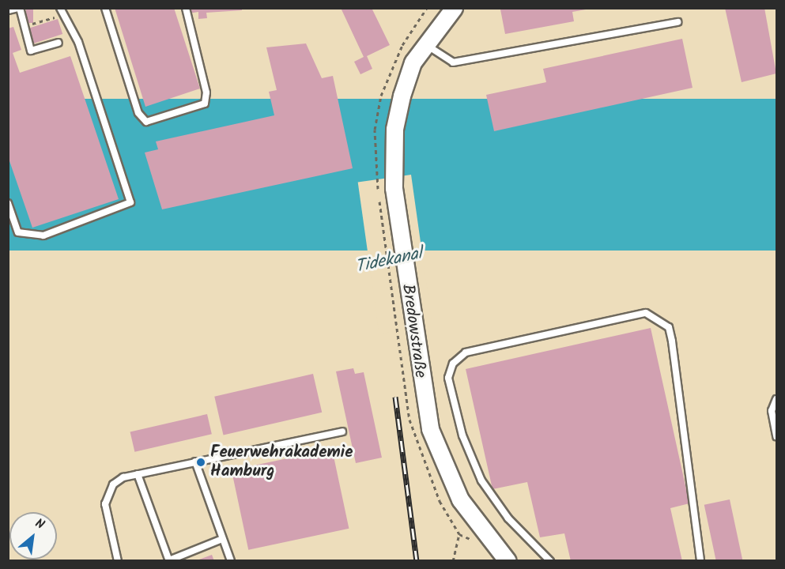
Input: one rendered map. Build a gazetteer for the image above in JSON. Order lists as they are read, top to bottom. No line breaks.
{"streets":{"street":["Bredowstraße"]},"water":["Tidekanal"],"places":["Feuerwehrakademie Hamburg"],"north":"top right"}
